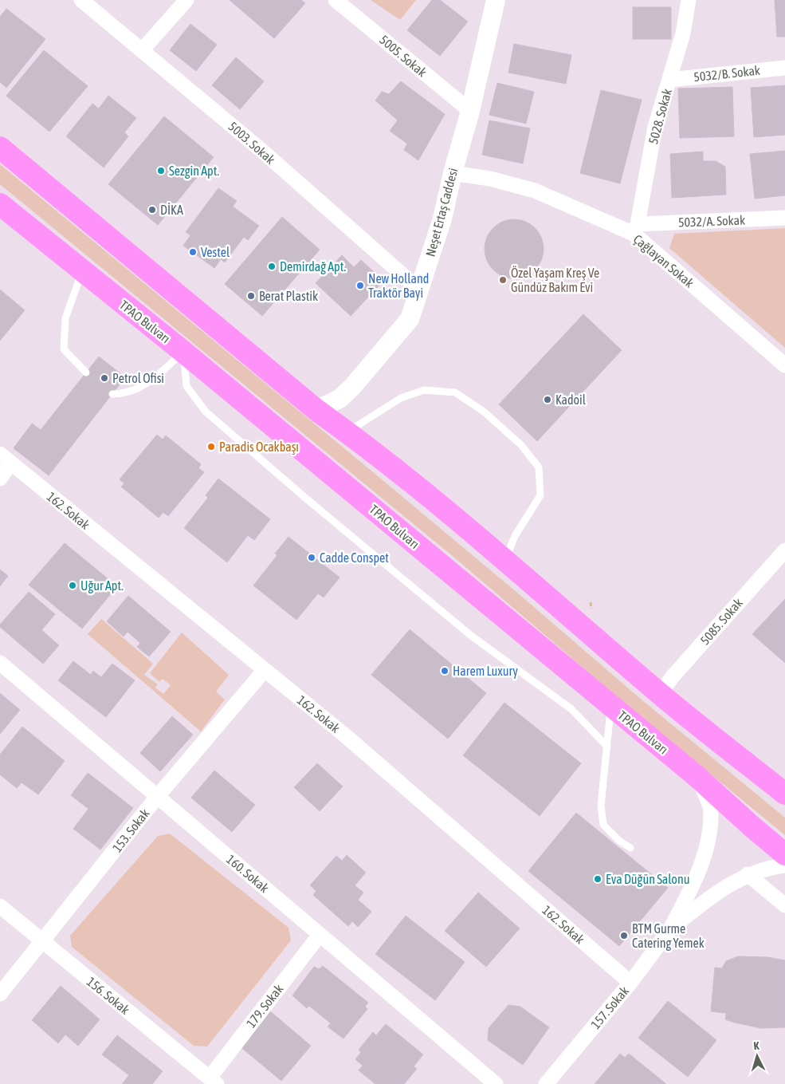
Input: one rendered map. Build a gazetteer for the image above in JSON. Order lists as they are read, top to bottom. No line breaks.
{"streets":{"highway":["TPAO Bulvarı"],"street":["5005. Sokak","5032/B. Sokak","5028. Sokak","5003. Sokak","Neşet Ertaş Caddesi","5032/A. Sokak","Çağlayan Sokak","162. Sokak","5085. Sokak","153. Sokak","160. Sokak","156. Sokak","179. Sokak","157. Sokak"]},"crossings":[["5005. Sokak","Neşet Ertaş Caddesi"],["5032/B. Sokak","5028. Sokak"],["5028. Sokak","5032/A. Sokak"],["5028. Sokak","Çağlayan Sokak"],["5003. Sokak","Neşet Ertaş Caddesi"],["Neşet Ertaş Caddesi","Çağlayan Sokak"],["5032/A. Sokak","Çağlayan Sokak"],["162. Sokak","153. Sokak"],["162. Sokak","157. Sokak"],["153. Sokak","160. Sokak"],["153. Sokak","156. Sokak"],["160. Sokak","179. Sokak"],["156. Sokak","179. Sokak"]],"places":["Sezgin Apt.","DİKA","Vestel","Demirdağ Apt.","Özel Yaşam Kreş Ve Gündüz Bakım Evi","New Holland Traktör Bayi","Berat Plastik","Petrol Ofisi","Kadoil","Paradis Ocakbaşı","Cadde Conspet","Uğur Apt.","Harem Luxury","Eva Düğün Salonu","BTM Gurme Catering Yemek"],"north":"top"}
